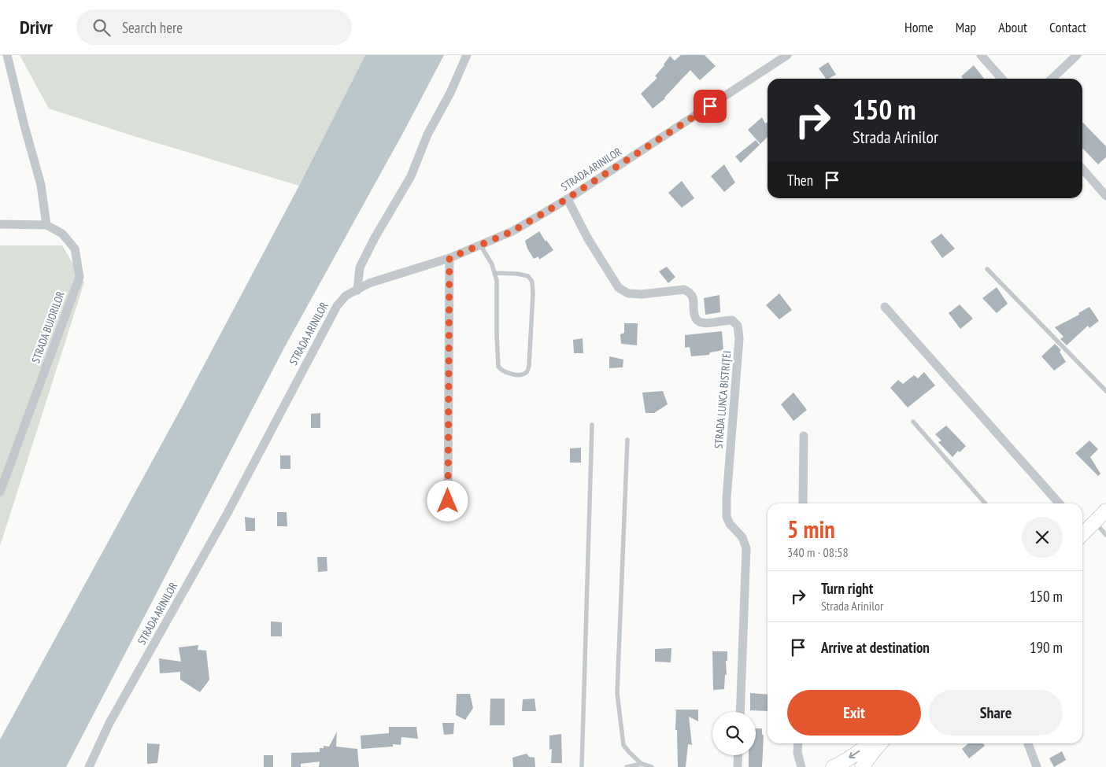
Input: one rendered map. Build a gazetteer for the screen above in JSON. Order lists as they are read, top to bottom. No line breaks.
{"streets":{"street":["STRADA ARINILOR","STRADA BUJORILOR","STRADA LUNCA BISTRIȚEI"]},"crossings":[["STRADA ARINILOR","STRADA LUNCA BISTRIȚEI"]],"page":{"header":"Drivr","search":"Search here","nav":["Home","Map","About","Contact"],"turn":["150 m","Strada Arinilor"],"then":"Then","heading":["5 min","340 m · 08:58"],"list":[{"name":"Turn right","note":"Strada Arinilor","value":"150 m"},{"name":"Arrive at destination","value":"190 m"}],"buttons":["Exit","Share"]}}
